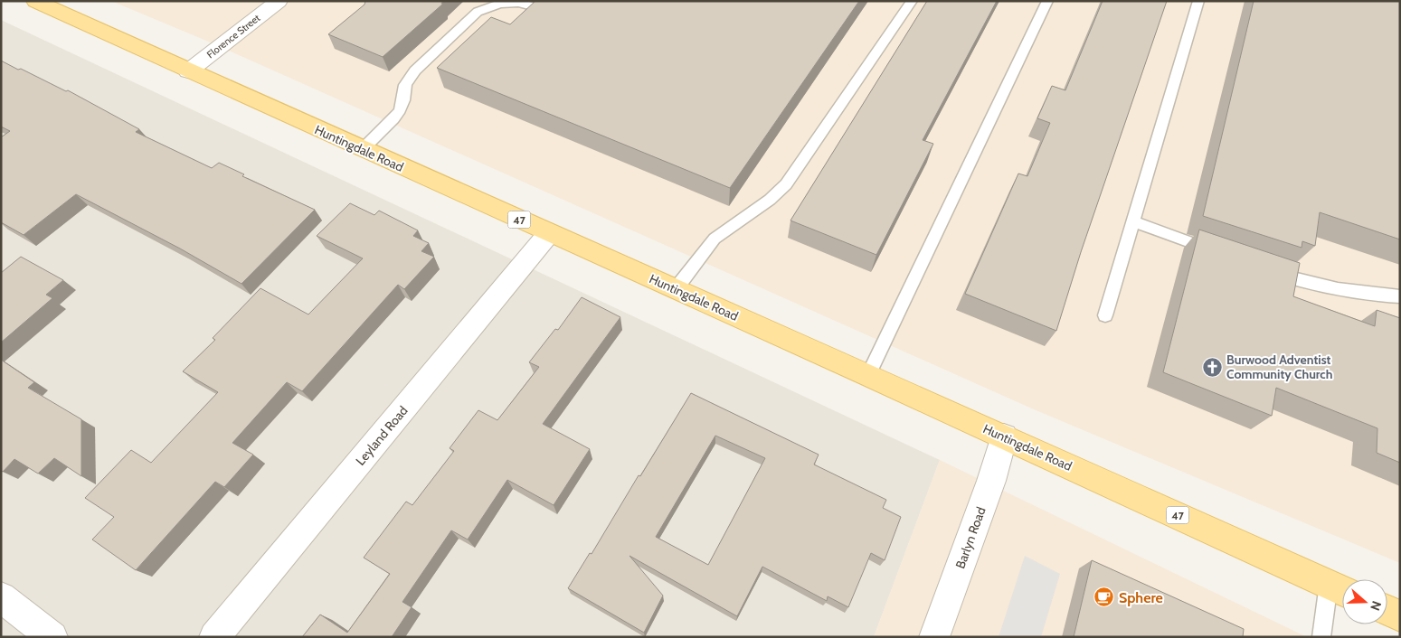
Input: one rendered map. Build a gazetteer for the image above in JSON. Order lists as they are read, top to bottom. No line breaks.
{"streets":{"main road":["Huntingdale Road","47"],"street":["Florence Street","Leyland Road","Barlyn Road"]},"crossings":[["Florence Street","Huntingdale Road"],["Huntingdale Road","Leyland Road"],["Huntingdale Road","Barlyn Road"]],"places":{"church":["Burwood Adventist Community Church"],"cafe":["Sphere"]},"north":"right"}
